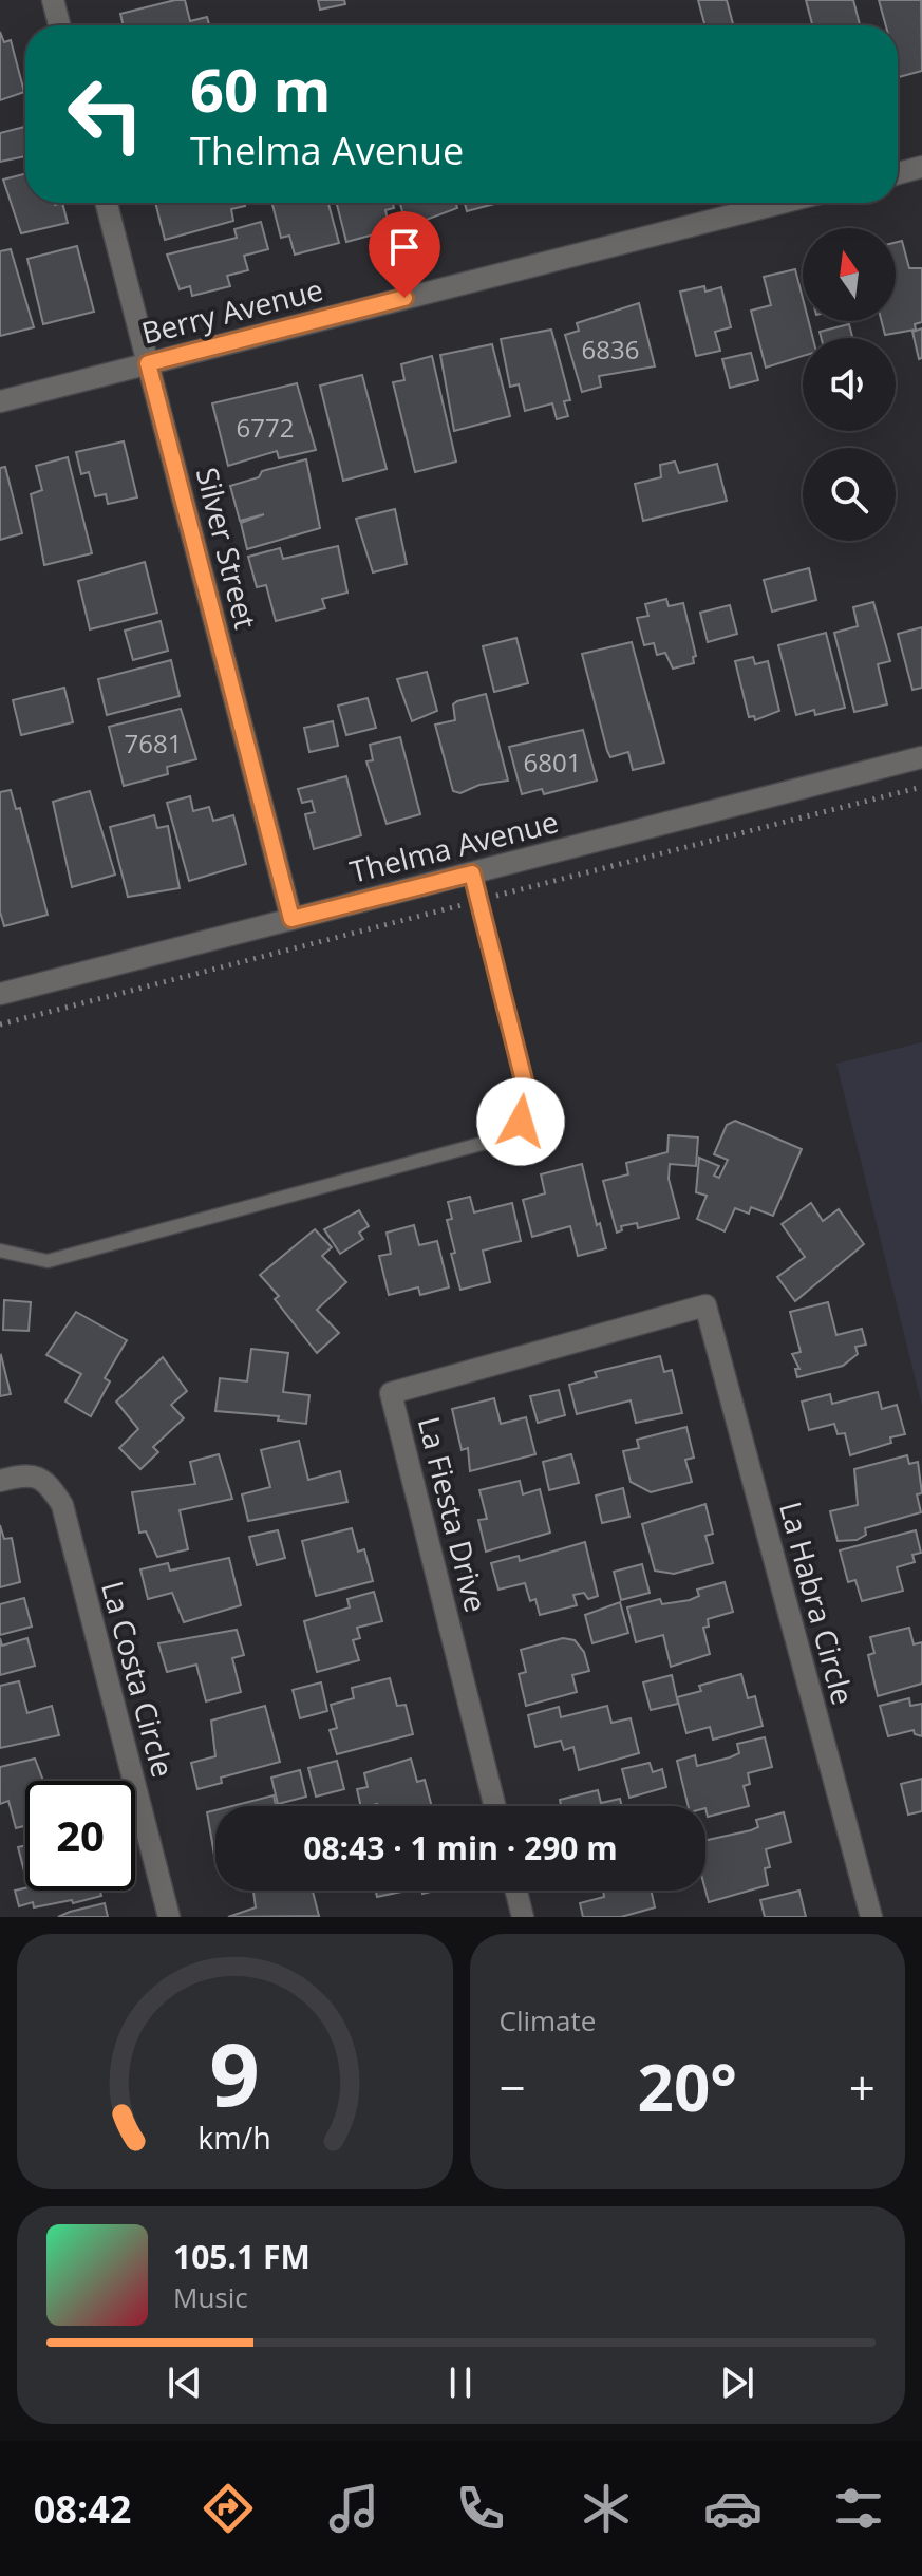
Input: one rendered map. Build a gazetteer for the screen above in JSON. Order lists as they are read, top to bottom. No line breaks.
{"streets":{"street":["Berry Avenue","Silver Street","Thelma Avenue","La Fiesta Drive","La Habra Circle","La Costa Circle"]},"crossings":[["Berry Avenue","Silver Street"],["Silver Street","Thelma Avenue"],["La Fiesta Drive","La Habra Circle"]],"house_numbers":["6836","6772","7681","6801"],"north":"top","page":{"turn":["60 m","Thelma Avenue"],"limit":"20","trip":"08:43 · 1 min · 290 m","tile":"Climate","heat":["−","20°","+"],"song":["105.1 FM","Music"],"tabs":"08:42","gauge":["9","km/h"]}}
